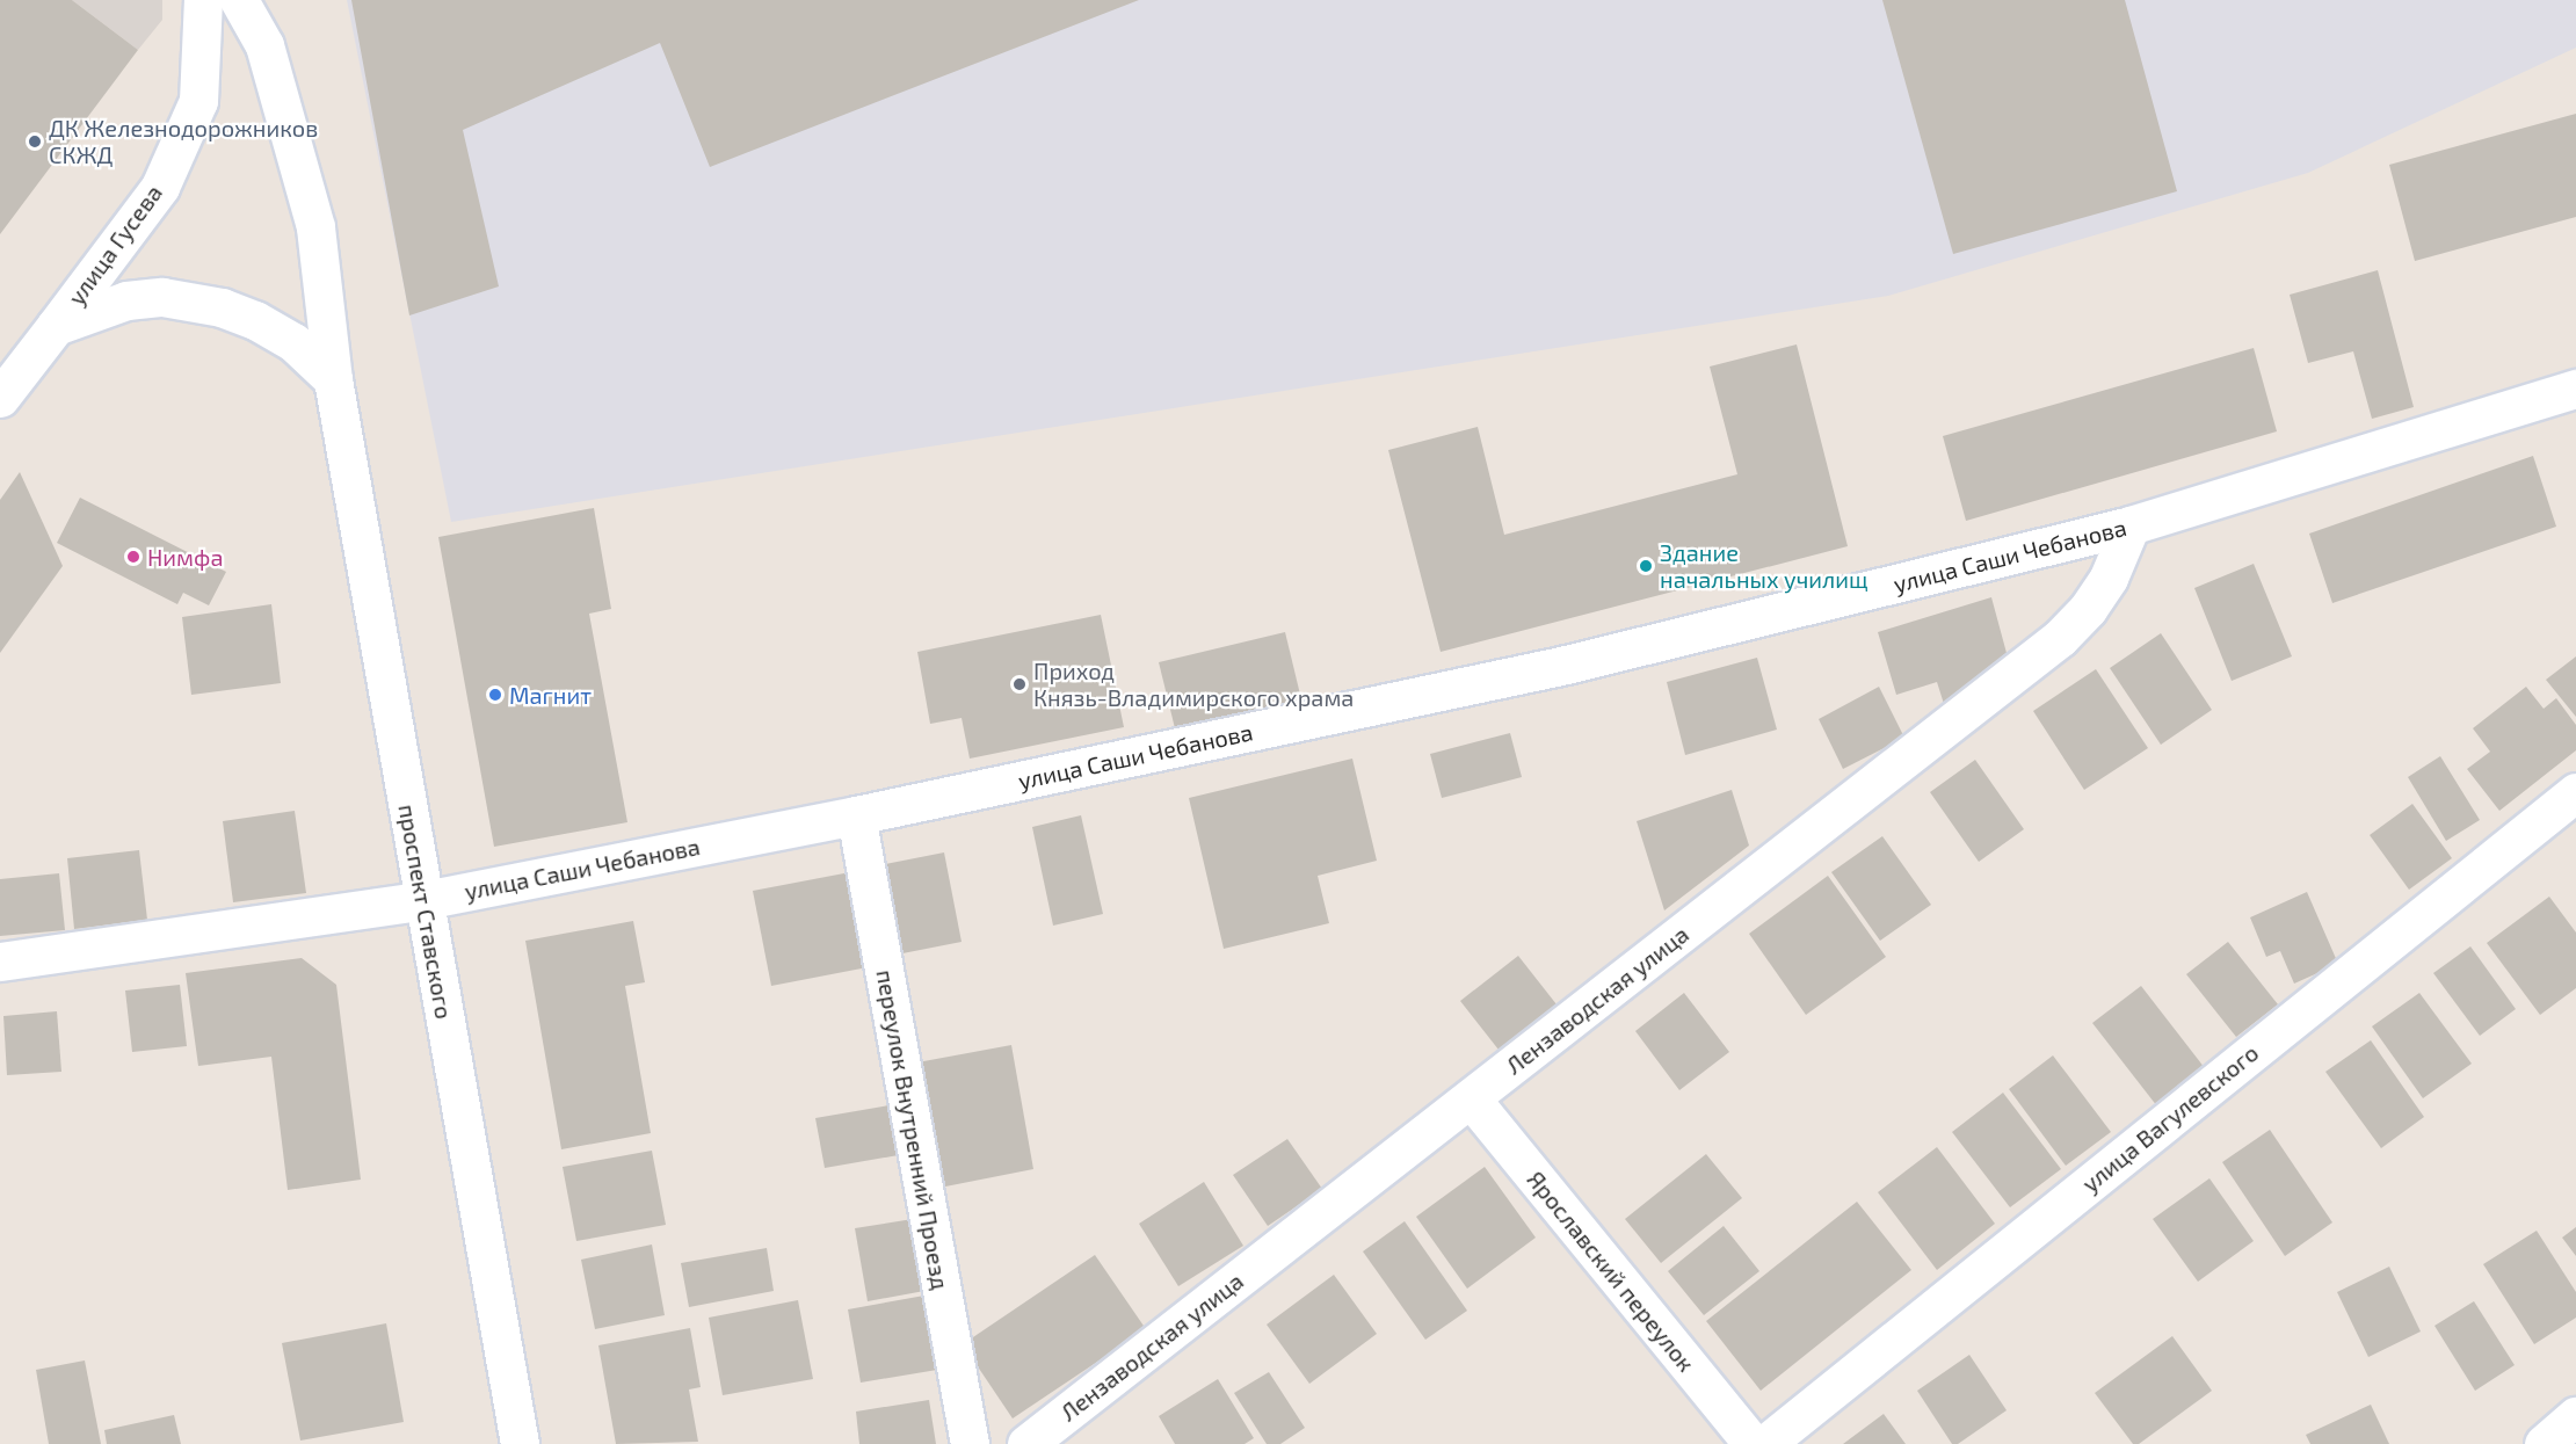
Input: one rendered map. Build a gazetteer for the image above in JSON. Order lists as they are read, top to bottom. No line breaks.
{"streets":{"street":["улица Гусева","улица Саши Чебанова","проспект Ставского","Лензаводская улица","улица Вагулевского","переулок Внутренний Проезд","Ярославский переулок"]},"crossings":[["улица Гусева","проспект Ставского"],["улица Саши Чебанова","проспект Ставского"],["улица Саши Чебанова","Лензаводская улица"],["улица Саши Чебанова","переулок Внутренний Проезд"],["Лензаводская улица","Ярославский переулок"]],"places":["ДК Железнодорожников СКЖД","Нимфа","Здание начальных училищ","Приход Князь-Владимирского храма","Магнит"]}
